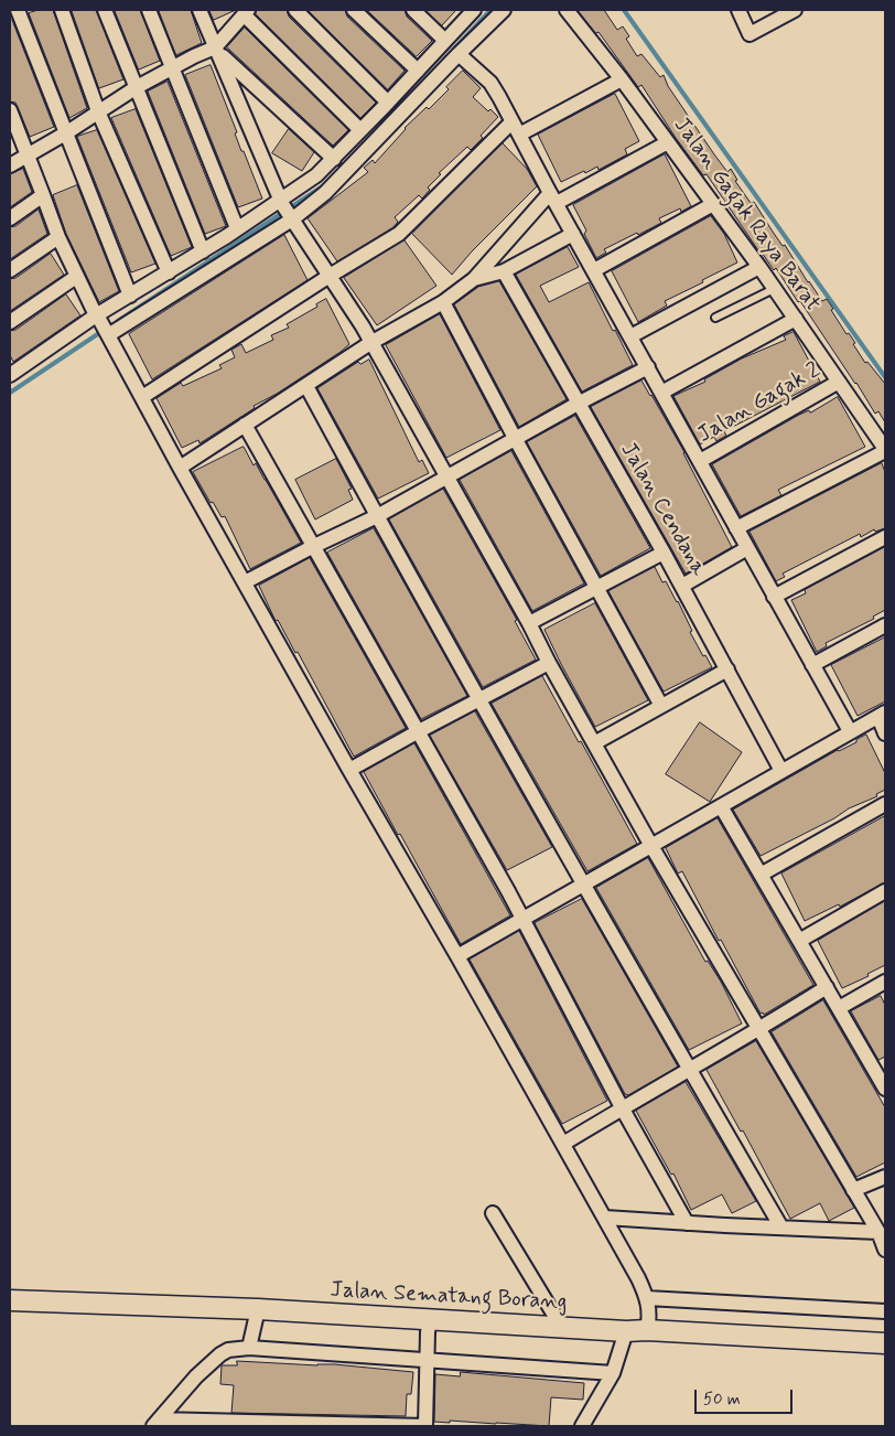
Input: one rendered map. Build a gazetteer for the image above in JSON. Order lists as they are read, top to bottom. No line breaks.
{"streets":{"street":["Jalan Gagak Raya Barat","Jalan Gagak 2","Jalan Cendana","Jalan Sematang Borang"]},"crossings":[["Jalan Gagak Raya Barat","Jalan Gagak 2"]],"scale_bar":"50 m"}
